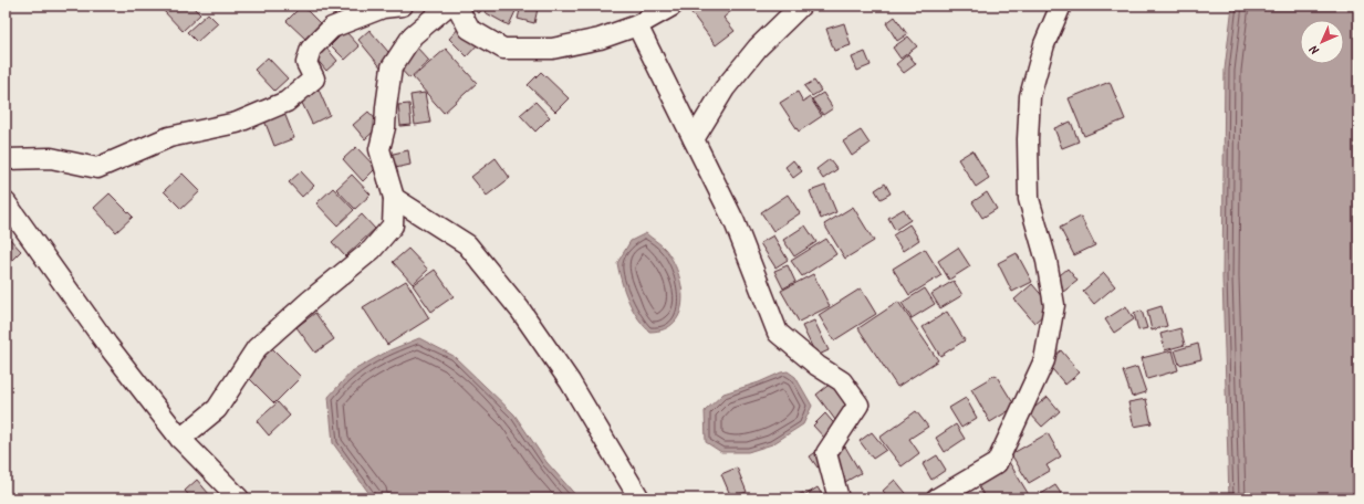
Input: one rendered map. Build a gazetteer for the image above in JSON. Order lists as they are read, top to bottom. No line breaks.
{"north":"bottom left"}
